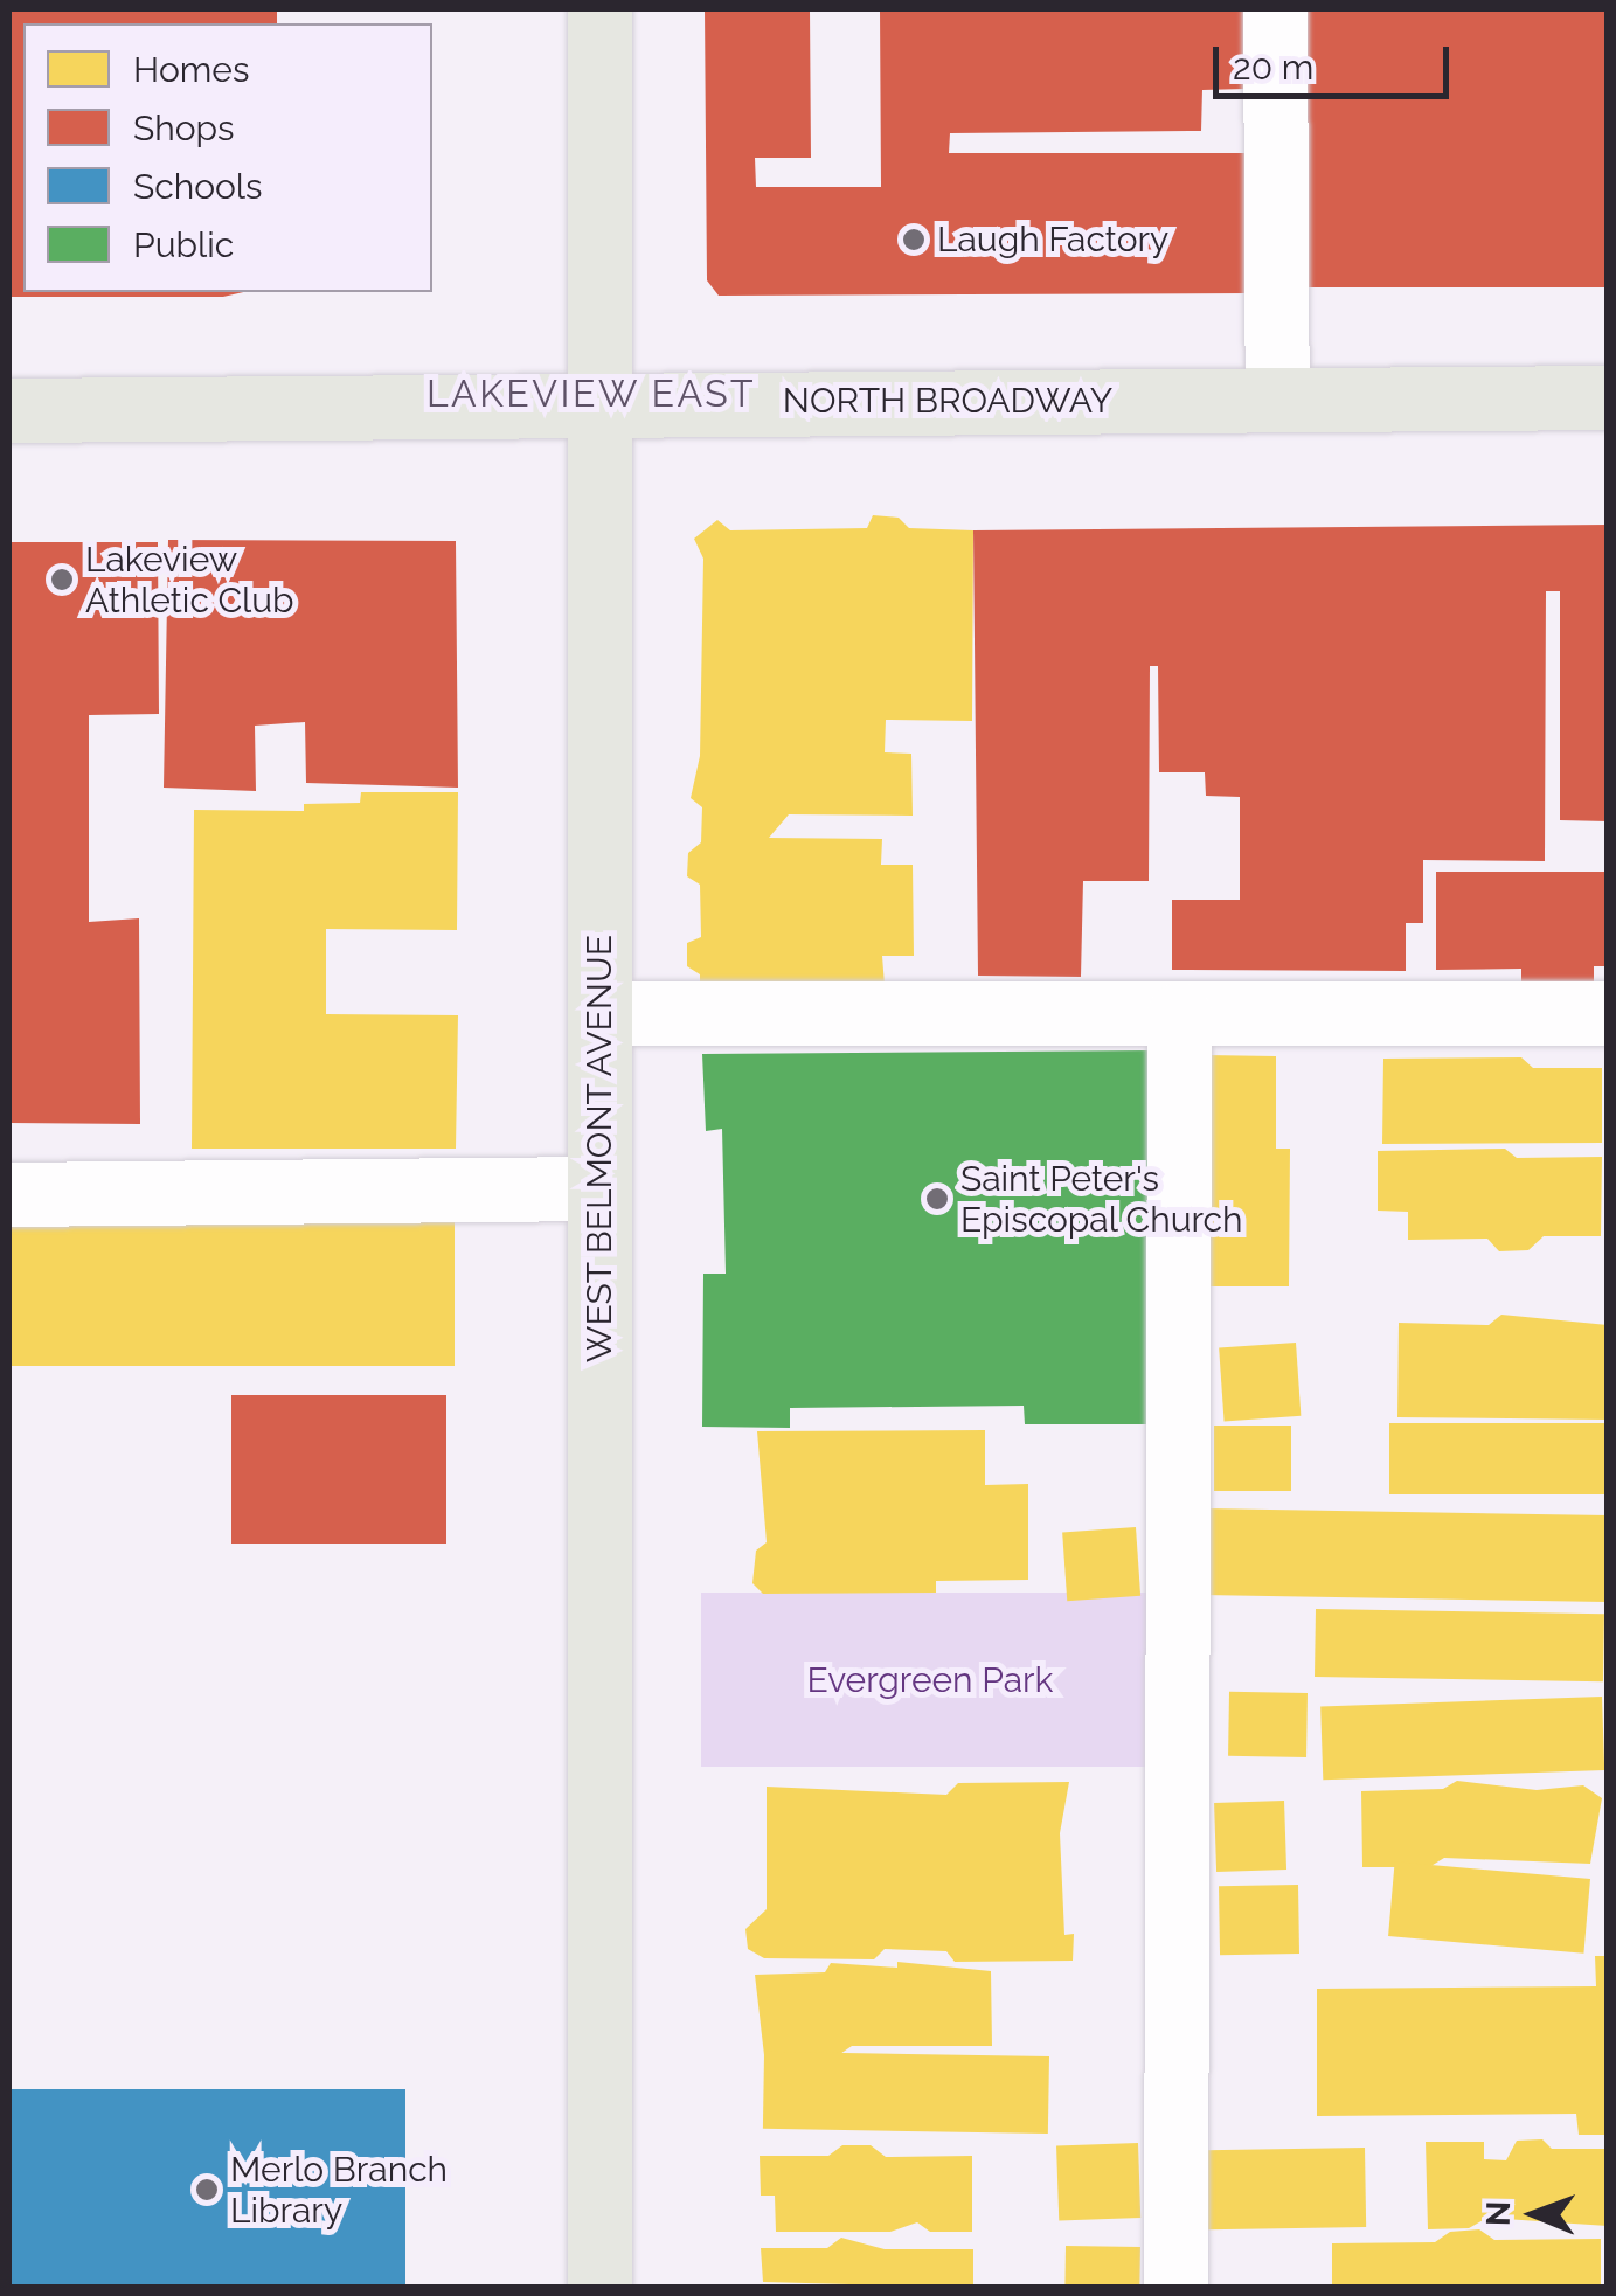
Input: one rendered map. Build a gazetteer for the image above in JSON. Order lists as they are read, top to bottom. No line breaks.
{"streets":{"main road":["NORTH BROADWAY","WEST BELMONT AVENUE"]},"crossings":[["NORTH BROADWAY","WEST BELMONT AVENUE"]],"districts":["LAKEVIEW EAST"],"parks":["Evergreen Park"],"places":["Laugh Factory","Lakeview Athletic Club","Saint Peter's Episcopal Church","Merlo Branch Library"],"legend":["Homes","Shops","Schools","Public"],"scale_bar":"20 m","north":"left"}
